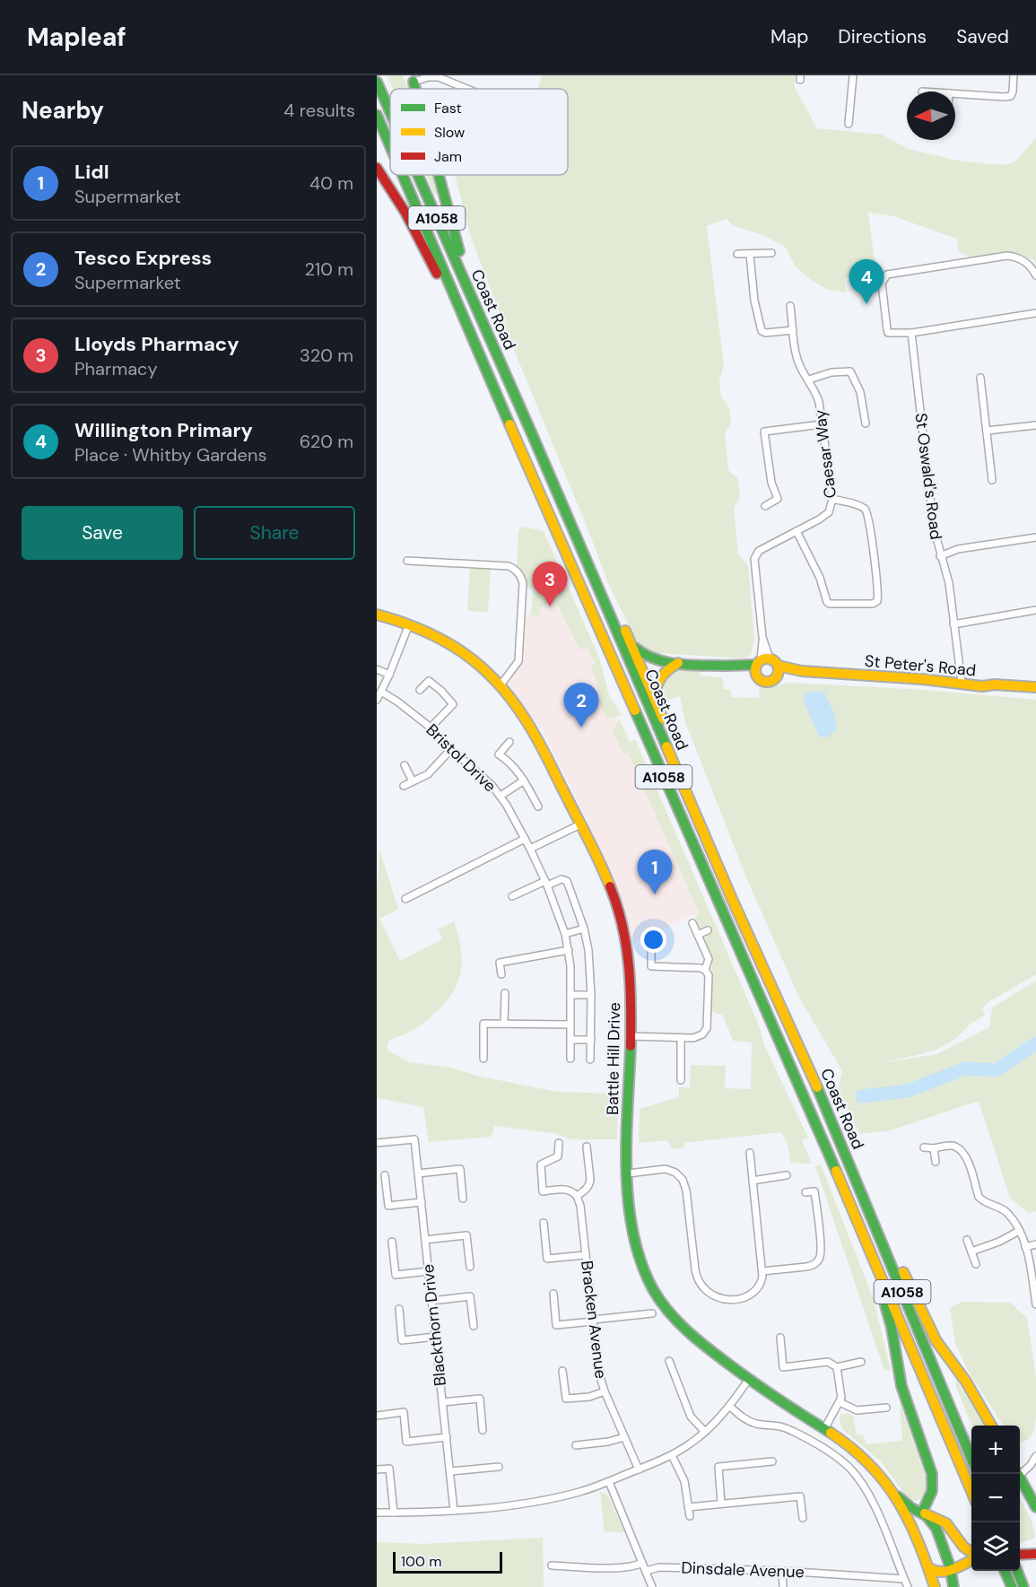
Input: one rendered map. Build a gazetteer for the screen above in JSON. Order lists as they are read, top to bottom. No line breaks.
{"streets":{"main road":["A1058","Coast Road","St Peter's Road","Battle Hill Drive"],"street":["Caesar Way","St Oswald's Road","Bristol Drive","Bracken Avenue","Blackthorn Drive","Dinsdale Avenue"]},"crossings":[["Caesar Way","St Peter's Road"],["St Oswald's Road","St Peter's Road"]],"legend":["Fast","Slow","Jam"],"scale_bar":"100 m","north":"left","page":{"header":"Mapleaf","nav":["Map","Directions","Saved"],"heading":["Nearby","4 results"],"list":[{"mark":"1","name":"Lidl","note":"Supermarket","value":"40 m"},{"mark":"2","name":"Tesco Express","note":"Supermarket","value":"210 m"},{"mark":"3","name":"Lloyds Pharmacy","note":"Pharmacy","value":"320 m"},{"mark":"4","name":"Willington Primary","note":"Place · Whitby Gardens","value":"620 m"}],"pins":["4","3","2","1"],"buttons":["Save","Share"],"map_buttons":["+","−"],"scale":"100 m"}}
